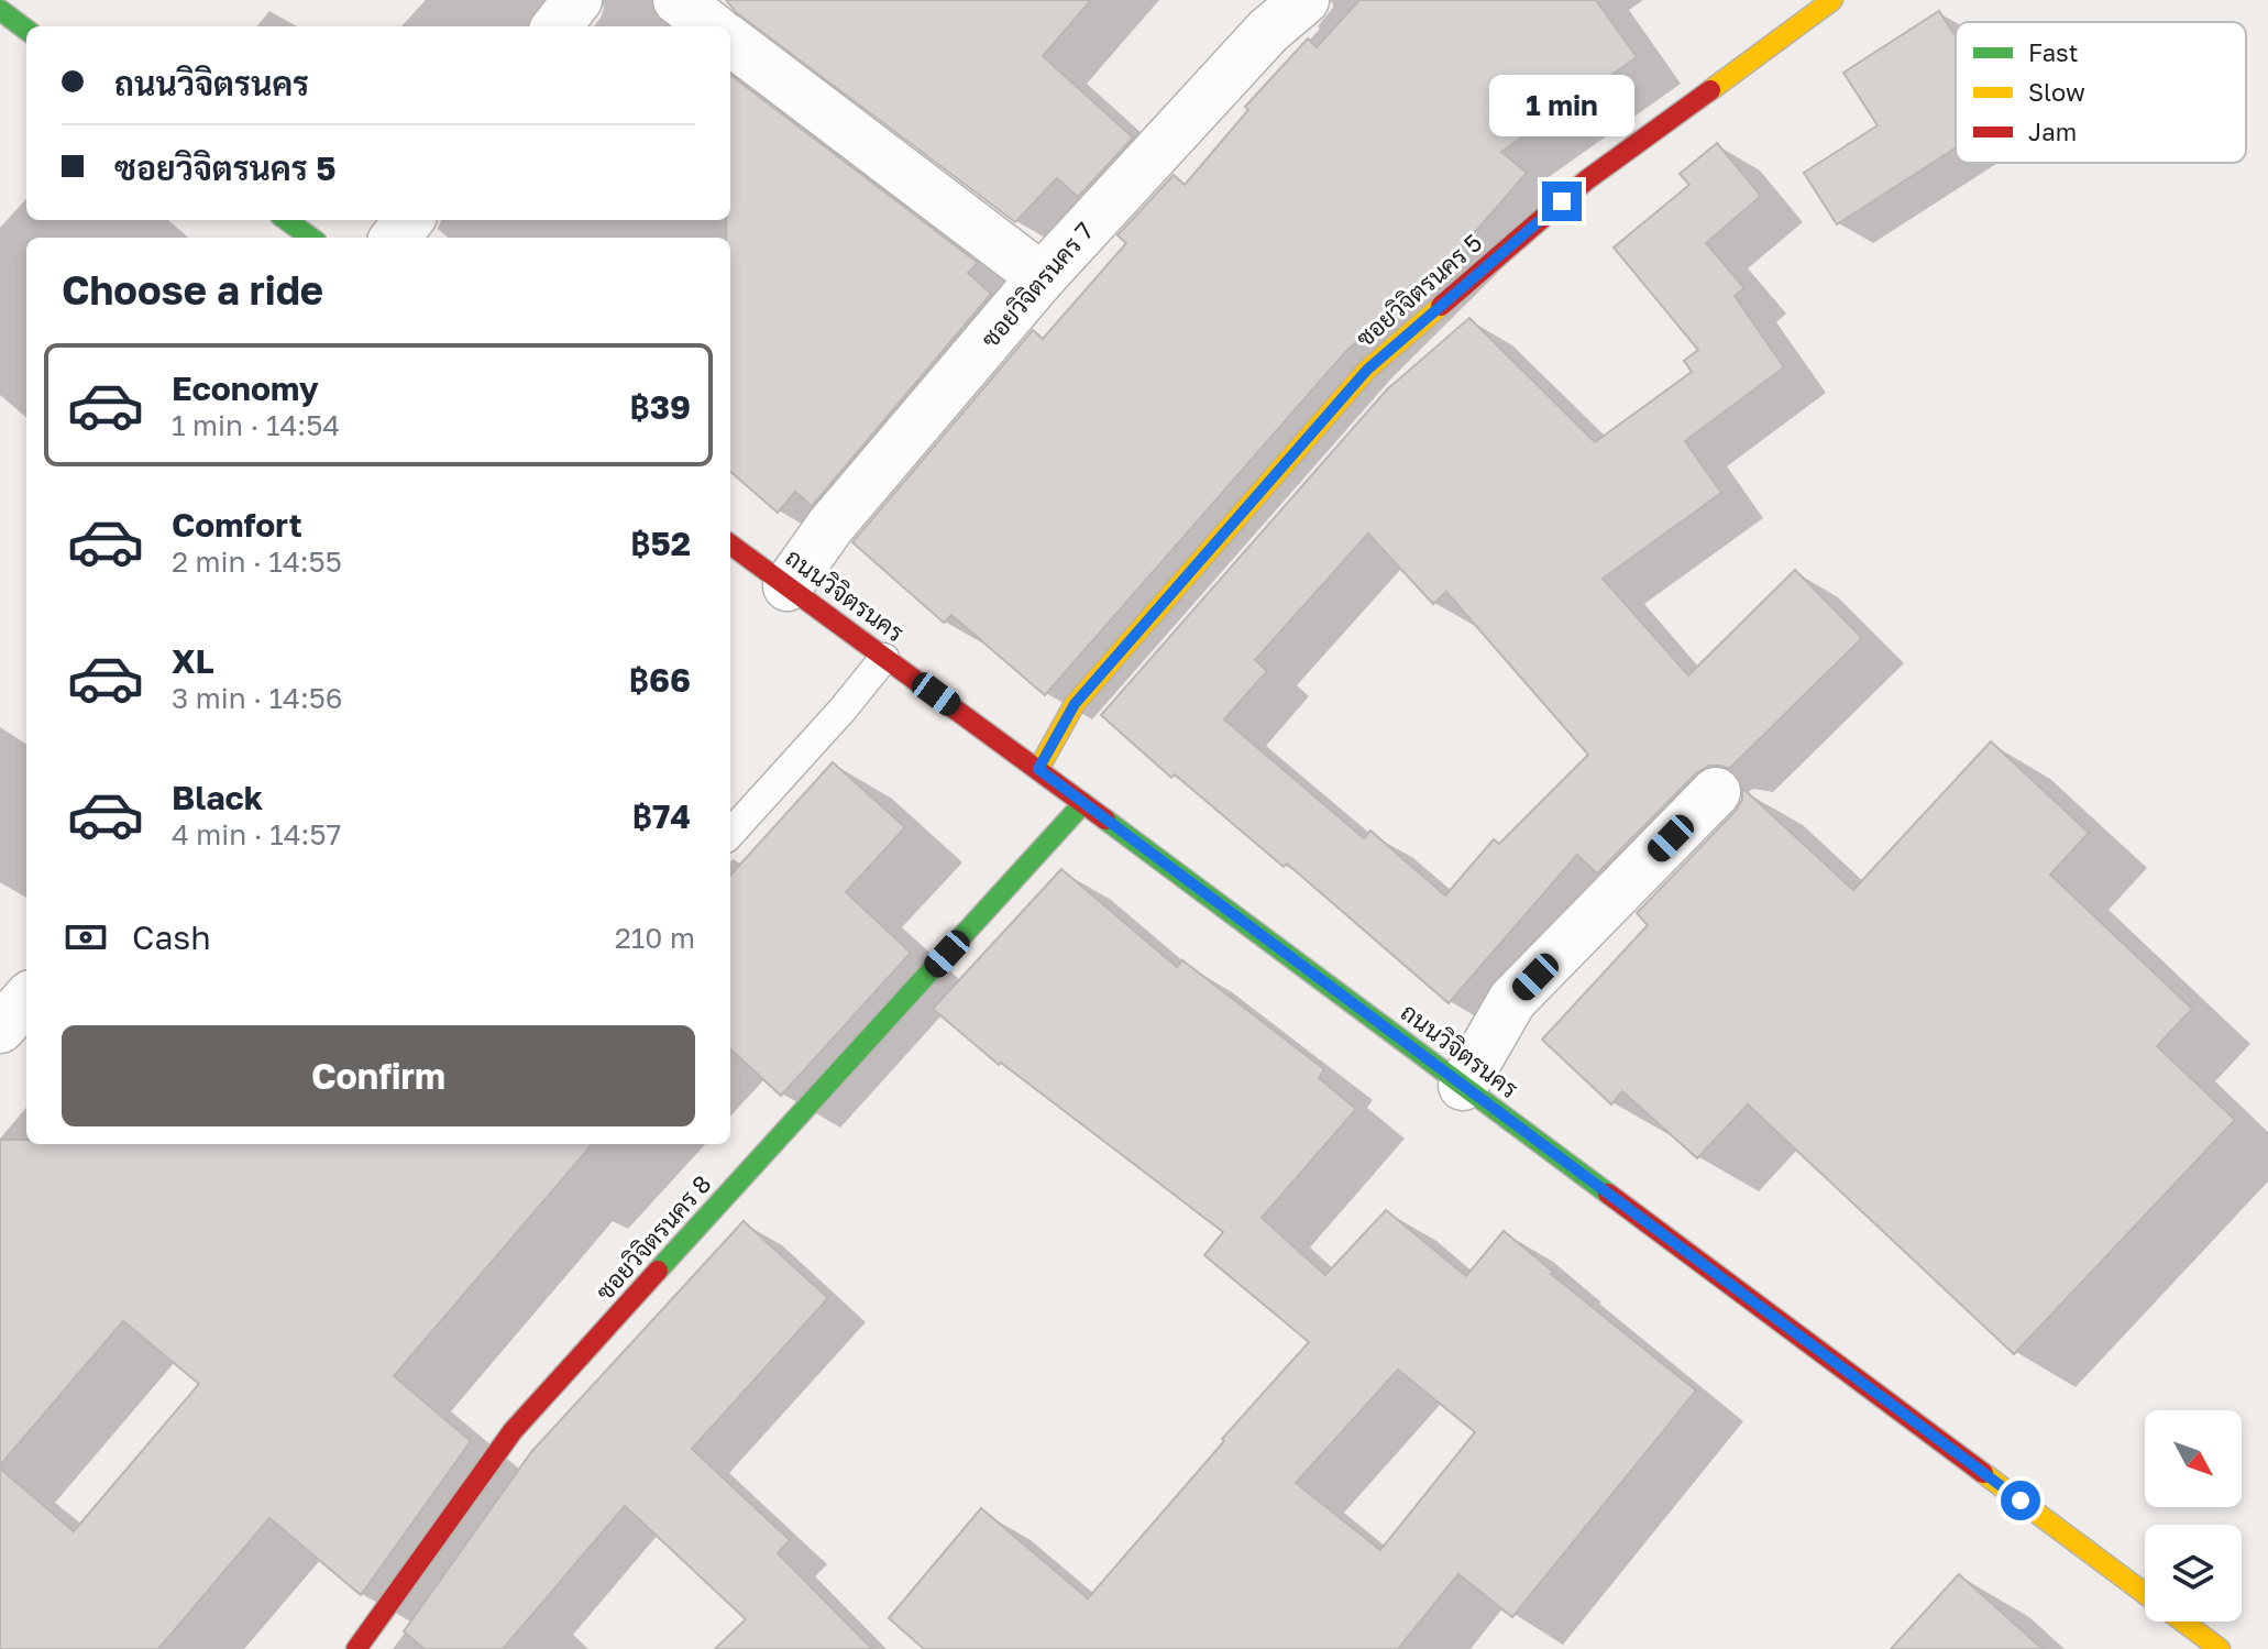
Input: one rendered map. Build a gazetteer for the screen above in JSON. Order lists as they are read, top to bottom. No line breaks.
{"streets":{"street":["ซอยวิจิตรนคร 7","ซอยวิจิตรนคร 5","ถนนวิจิตรนคร","ซอยวิจิตรนคร 8"]},"crossings":[["ซอยวิจิตรนคร 7","ถนนวิจิตรนคร"],["ซอยวิจิตรนคร 5","ถนนวิจิตรนคร"],["ถนนวิจิตรนคร","ซอยวิจิตรนคร 8"]],"legend":["Fast","Slow","Jam"],"north":"bottom right","page":{"banner":["ถนนวิจิตรนคร","ซอยวิจิตรนคร 5"],"bubble":"1 min","heading":"Choose a ride","list":[{"name":"Economy","note":"1 min · 14:54","value":"฿39"},{"name":"Comfort","note":"2 min · 14:55","value":"฿52"},{"name":"XL","note":"3 min · 14:56","value":"฿66"},{"name":"Black","note":"4 min · 14:57","value":"฿74"}],"pay":["Cash","210 m"],"buttons":"Confirm"}}
